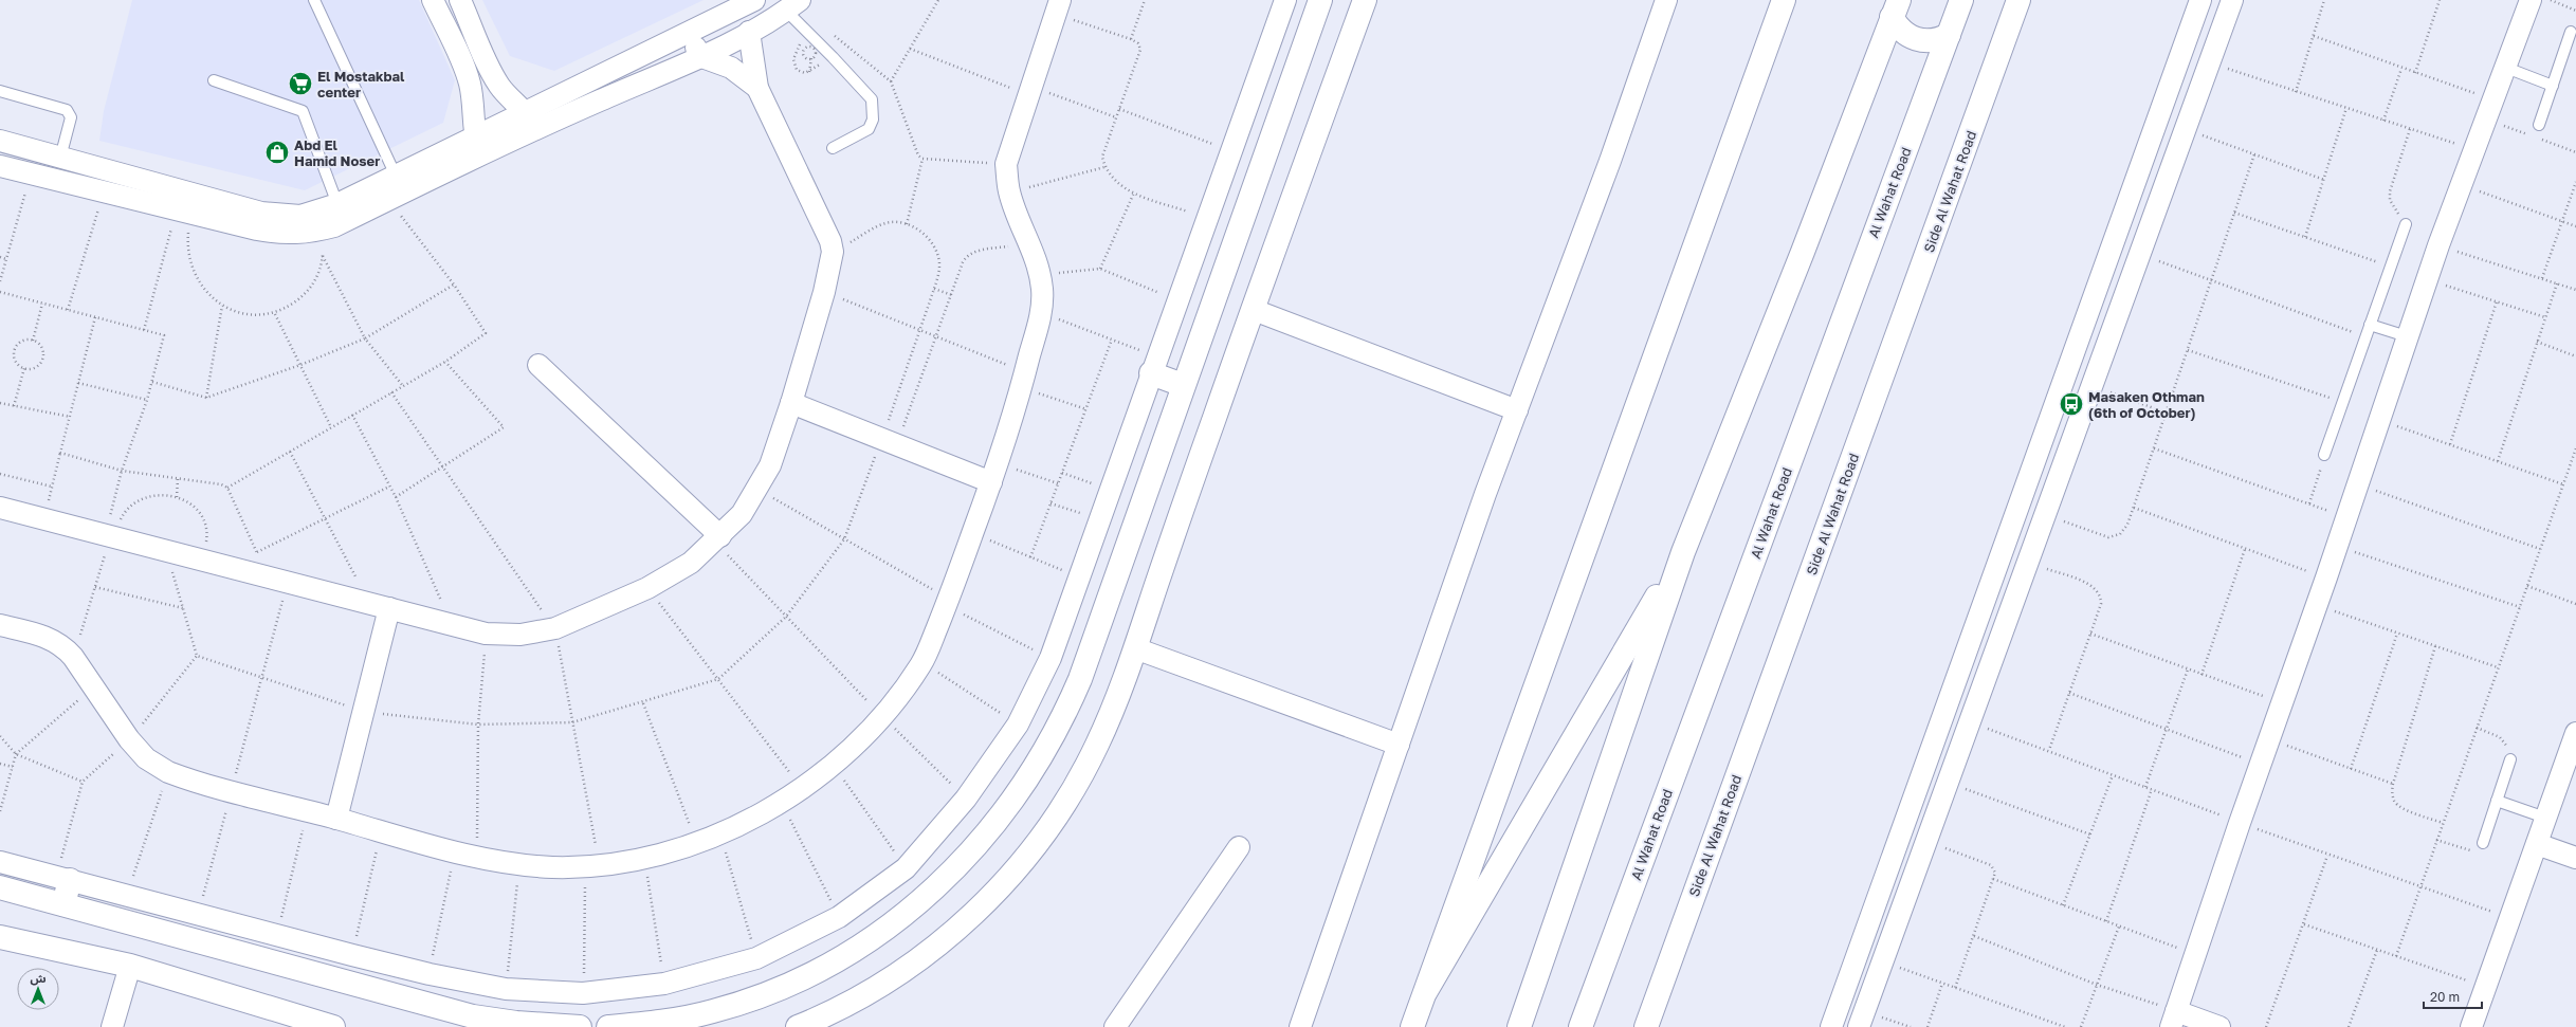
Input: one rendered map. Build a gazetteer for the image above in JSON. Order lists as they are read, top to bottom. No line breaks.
{"streets":{"main road":["Side Al Wahat Road","Al Wahat Road"]},"places":{"supermarket":["El Mostakbal center"],"shop":["Abd El Hamid Noser"],"bus stop":["Masaken Othman (6th of October)"]},"scale_bar":"20 m","north":"top"}
